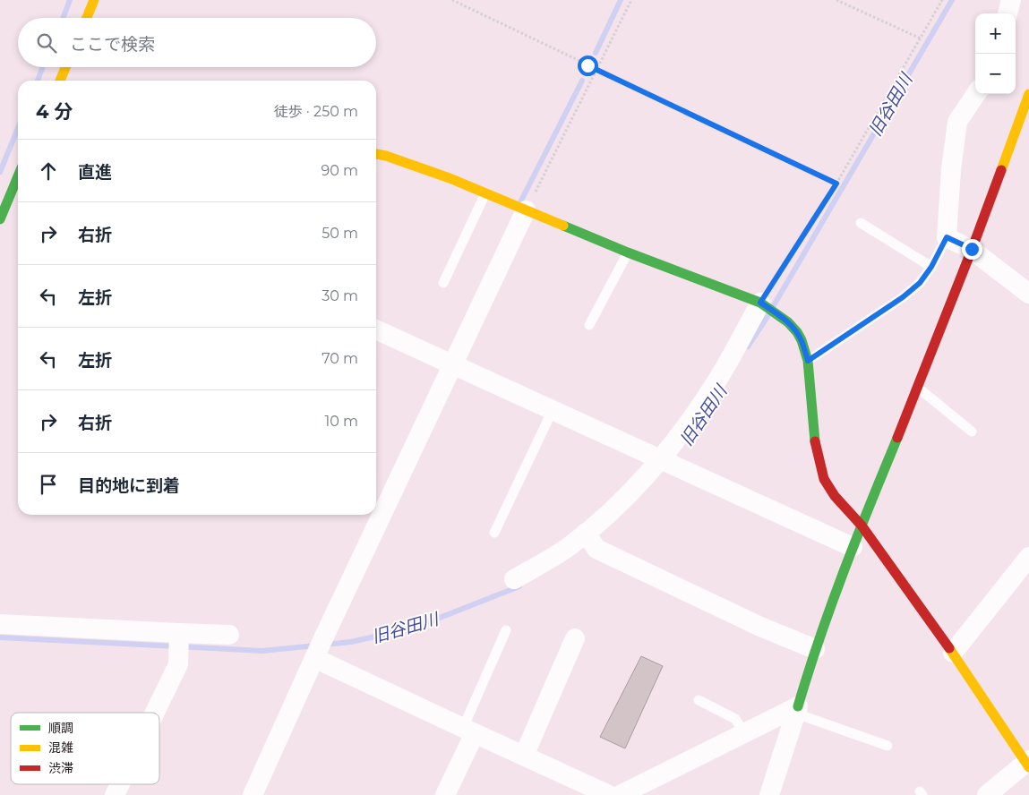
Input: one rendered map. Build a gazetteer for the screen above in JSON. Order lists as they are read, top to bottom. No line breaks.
{"water":["旧谷田川"],"legend":["順調","混雑","渋滞"],"page":{"map_buttons":["+","−"],"search":"ここで検索","heading":["4 分","徒歩 · 250 m"],"list":[["直進","90 m"],["右折","50 m"],["左折","30 m"],["左折","70 m"],["右折","10 m"],"目的地に到着"]}}
